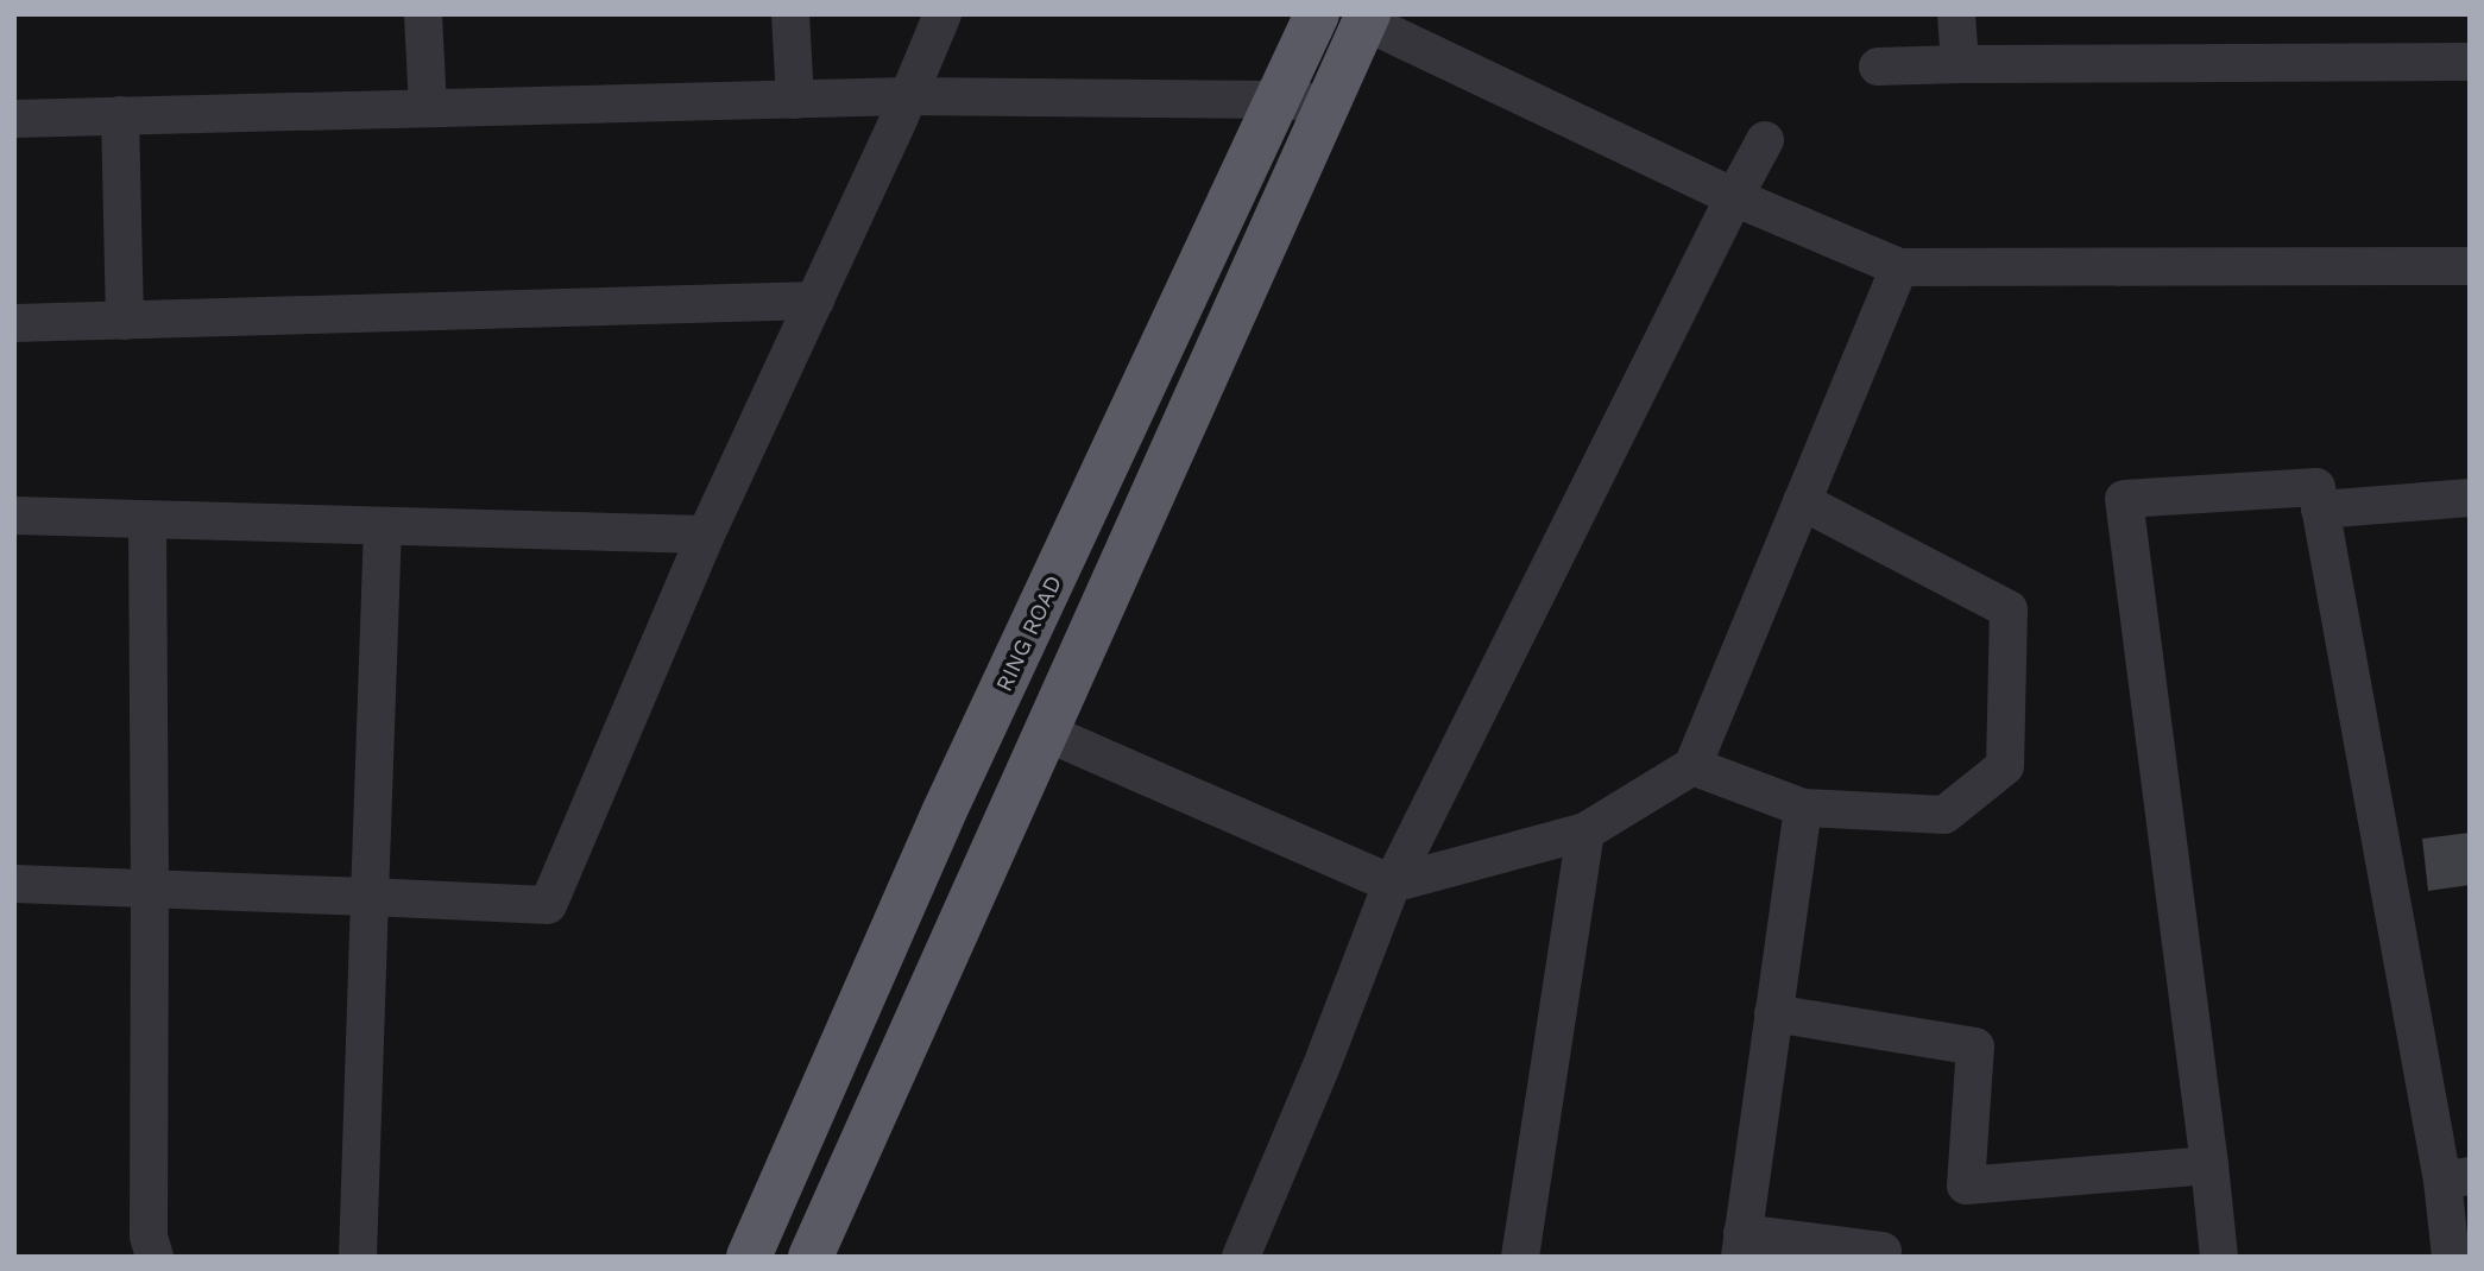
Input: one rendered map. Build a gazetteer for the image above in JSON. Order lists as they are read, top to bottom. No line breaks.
{"streets":{"highway":["RING ROAD"]}}
